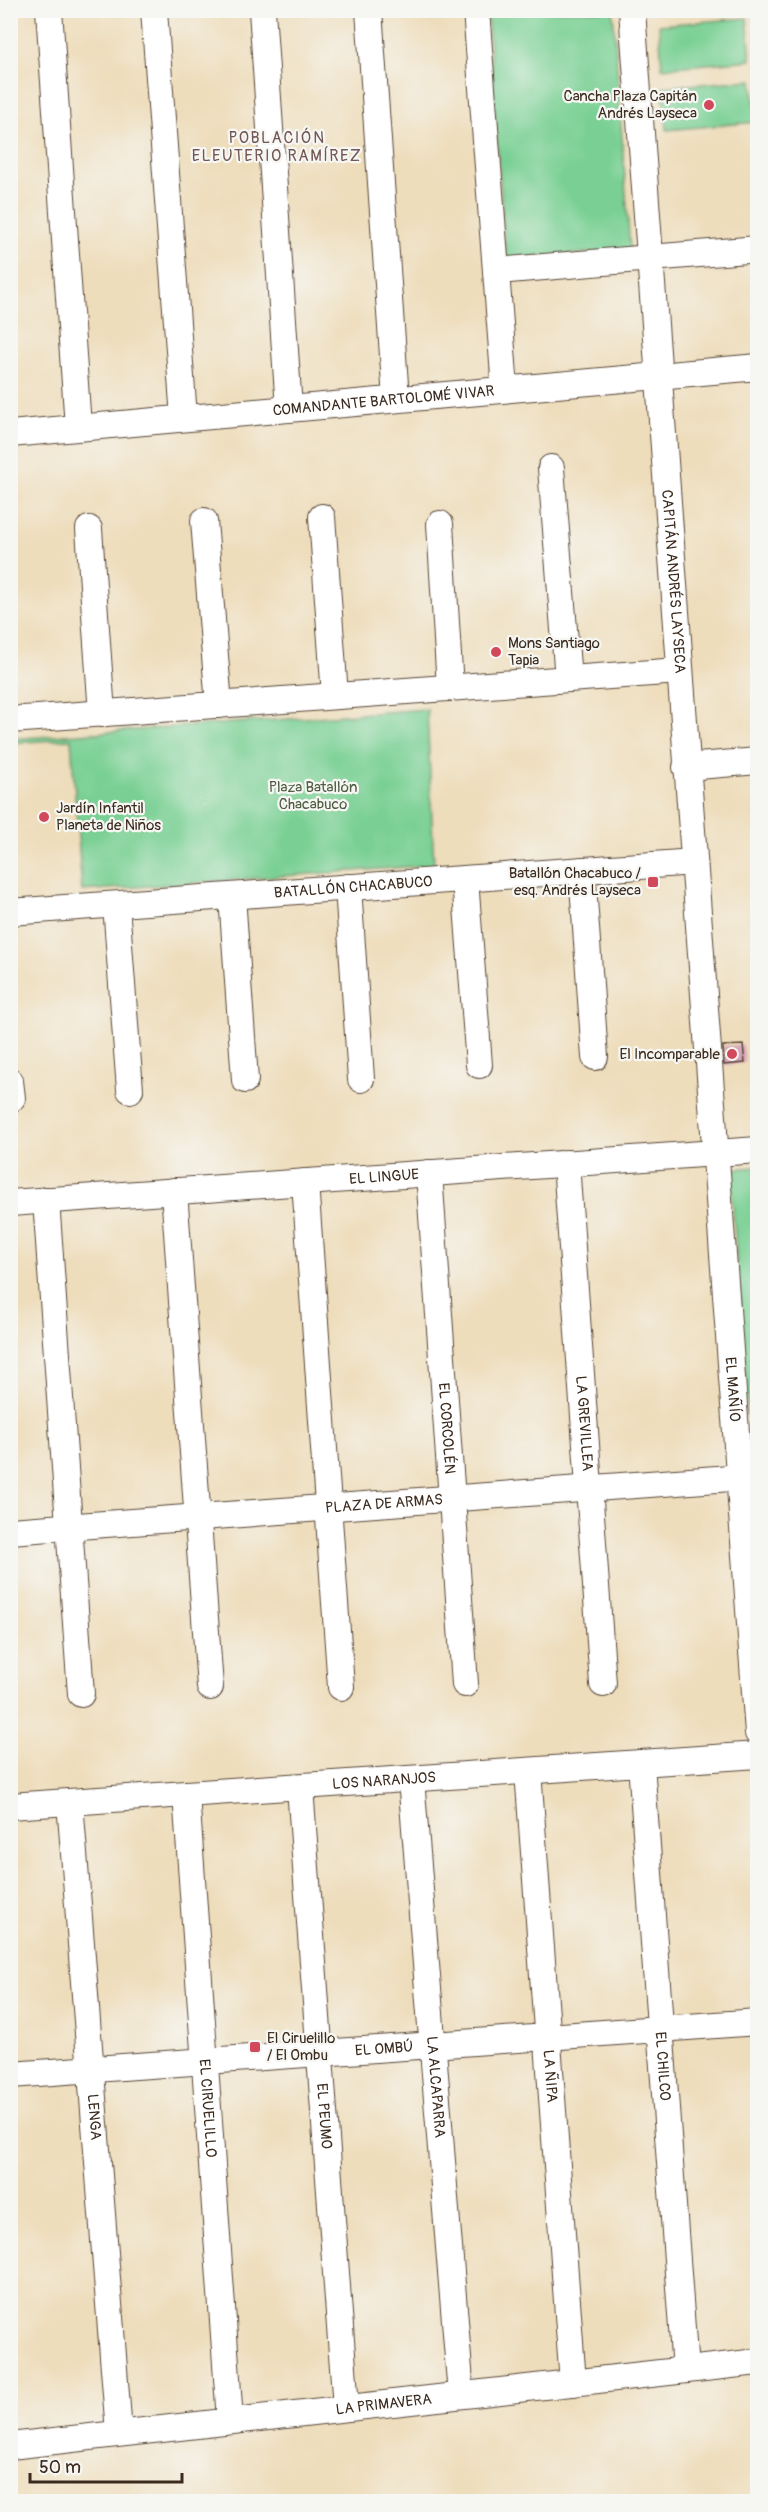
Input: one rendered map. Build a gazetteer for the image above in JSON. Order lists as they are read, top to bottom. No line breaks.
{"streets":{"street":["COMANDANTE BARTOLOMÉ VIVAR","CAPITÁN ANDRÉS LAYSECA","BATALLÓN CHACABUCO","EL LINGUE","EL MAÑÍO","LA GREVILLEA","EL CORCOLÉN","PLAZA DE ARMAS","LOS NARANJOS","EL OMBÚ","EL CHILCO","LA ÑIPA","LA ALCAPARRA","EL CIRUELILLO","EL PEUMO","LENGA","LA PRIMAVERA"]},"crossings":[["COMANDANTE BARTOLOMÉ VIVAR","CAPITÁN ANDRÉS LAYSECA"],["CAPITÁN ANDRÉS LAYSECA","BATALLÓN CHACABUCO"],["CAPITÁN ANDRÉS LAYSECA","EL LINGUE"],["CAPITÁN ANDRÉS LAYSECA","EL MAÑÍO"],["EL LINGUE","EL MAÑÍO"],["EL LINGUE","LA GREVILLEA"],["EL LINGUE","EL CORCOLÉN"],["EL MAÑÍO","PLAZA DE ARMAS"],["LA GREVILLEA","PLAZA DE ARMAS"],["EL CORCOLÉN","PLAZA DE ARMAS"],["LOS NARANJOS","EL CHILCO"],["LOS NARANJOS","LA ÑIPA"],["LOS NARANJOS","LA ALCAPARRA"],["LOS NARANJOS","EL CIRUELILLO"],["LOS NARANJOS","EL PEUMO"],["LOS NARANJOS","LENGA"],["EL OMBÚ","EL CHILCO"],["EL OMBÚ","LA ÑIPA"],["EL OMBÚ","LA ALCAPARRA"],["EL OMBÚ","EL CIRUELILLO"],["EL OMBÚ","EL PEUMO"],["EL OMBÚ","LENGA"],["EL CHILCO","LA PRIMAVERA"],["LA ÑIPA","LA PRIMAVERA"],["LA ALCAPARRA","LA PRIMAVERA"],["EL CIRUELILLO","LA PRIMAVERA"],["EL PEUMO","LA PRIMAVERA"],["LENGA","LA PRIMAVERA"]],"districts":["POBLACIÓN ELEUTERIO RAMÍREZ"],"parks":["Plaza Batallón Chacabuco"],"places":{"other":["Cancha Plaza Capitán Andrés Layseca","Mons Santiago Tapia","Jardín Infantil Planeta de Niños","El Incomparable"],"transit":["Batallón Chacabuco / esq. Andrés Layseca","El Ciruelillo / El Ombu"]},"scale_bar":"50 m"}
